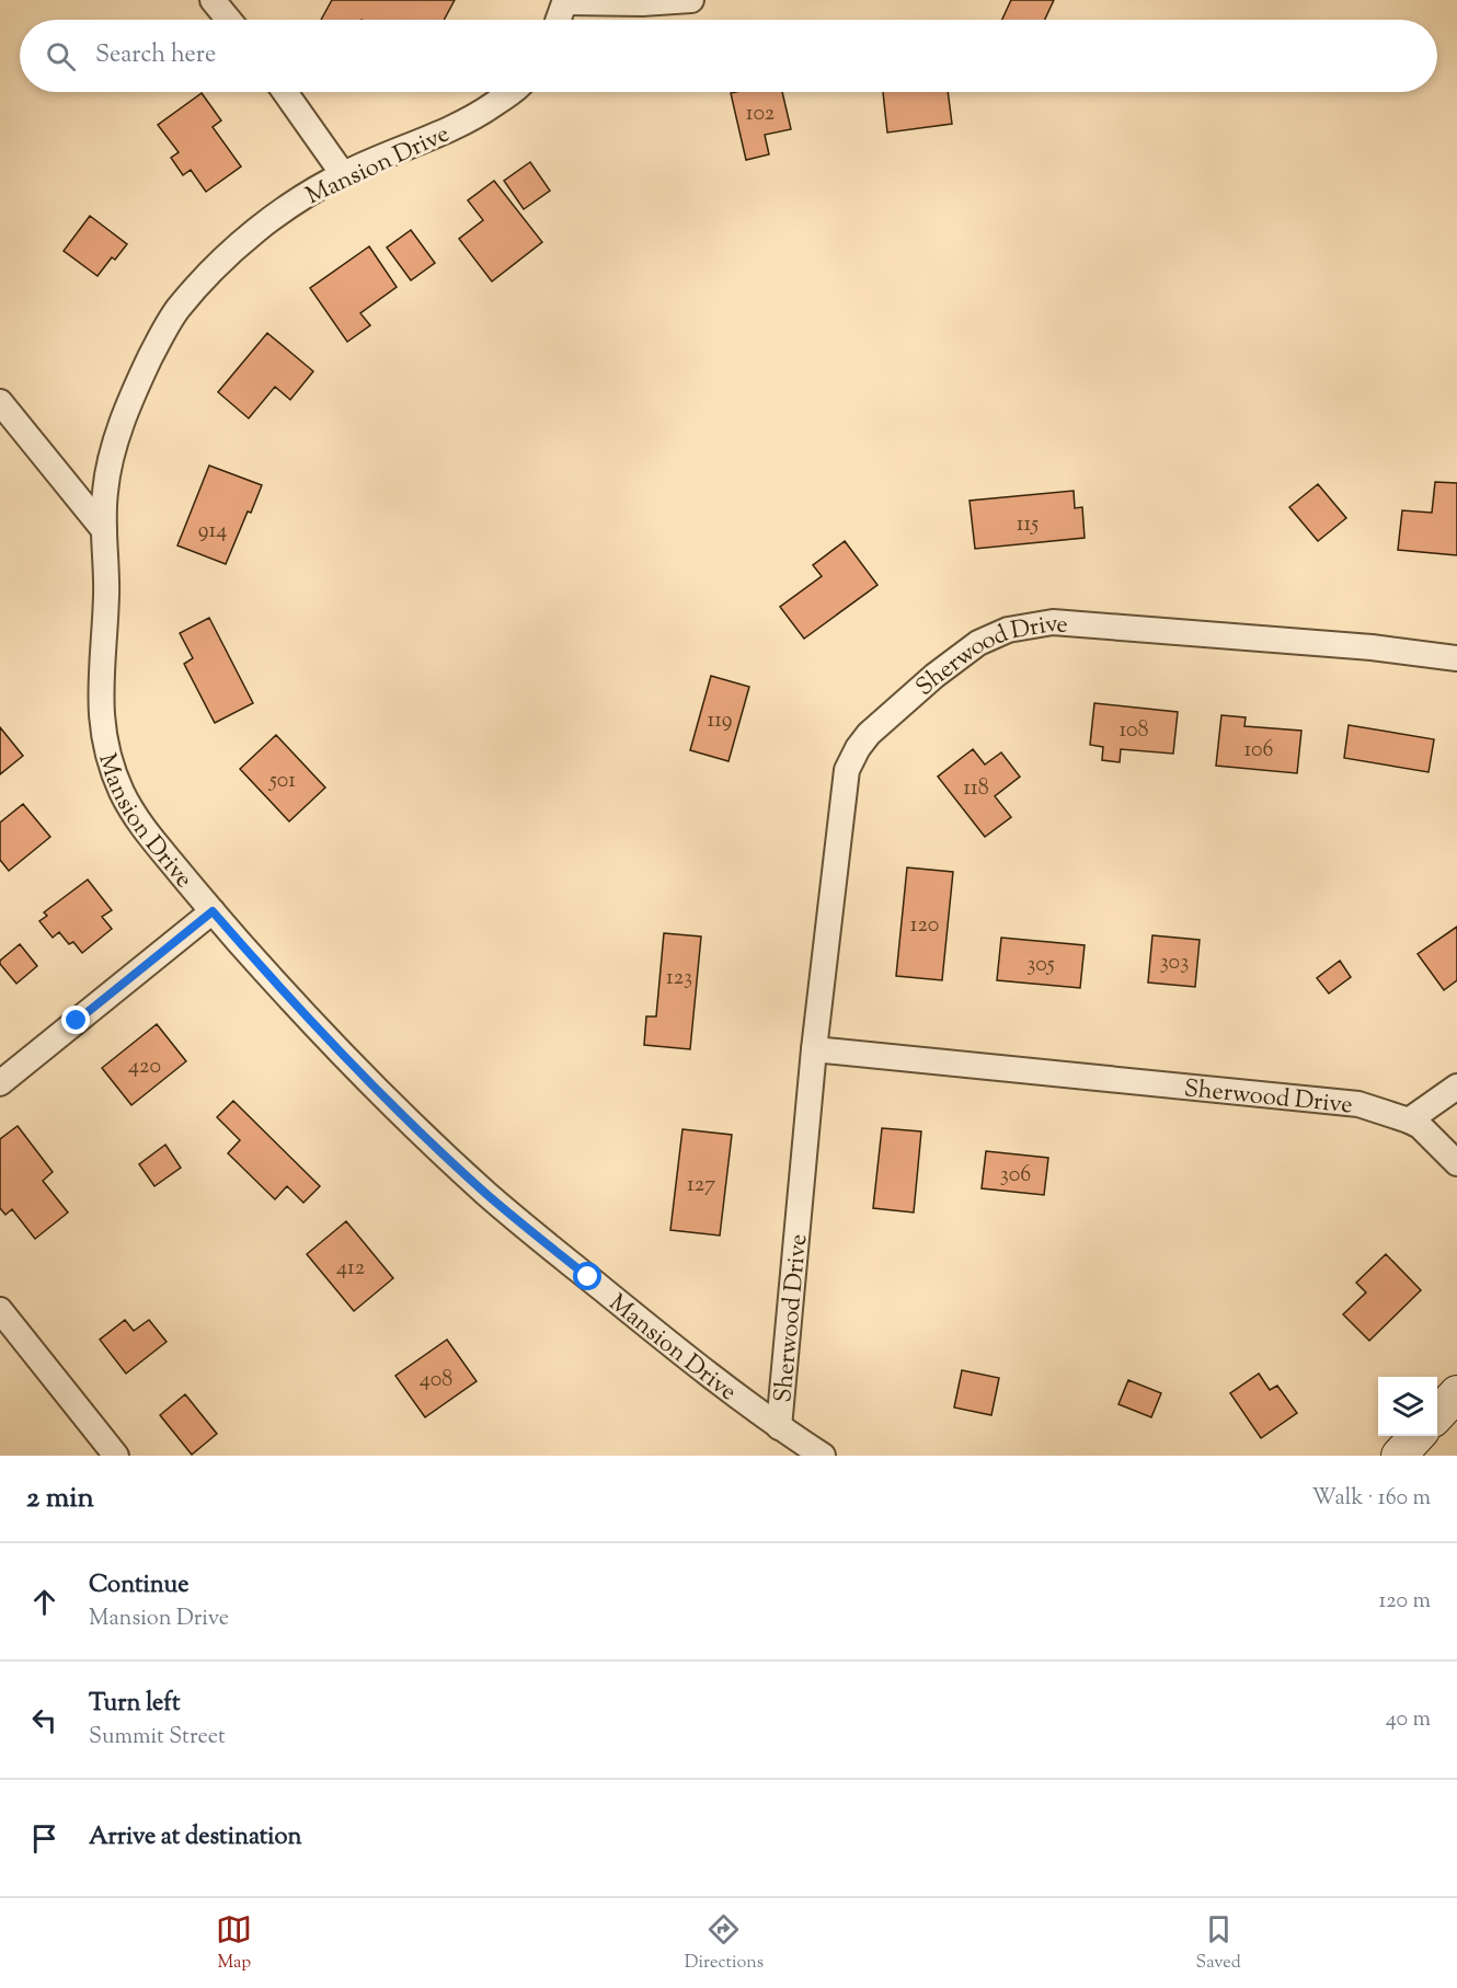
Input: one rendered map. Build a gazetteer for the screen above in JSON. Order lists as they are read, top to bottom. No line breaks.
{"streets":{"street":["Mansion Drive","Sherwood Drive"]},"crossings":[["Mansion Drive","Sherwood Drive"]],"house_numbers":["102","115","914","119","108","106","501","118","120","303","305","123","420","306","127","412","408"],"page":{"search":"Search here","heading":["2 min","Walk · 160 m"],"list":[["Continue","Mansion Drive","120 m"],["Turn left","Summit Street","40 m"],"Arrive at destination"],"nav":["Map","Directions","Saved"]}}
